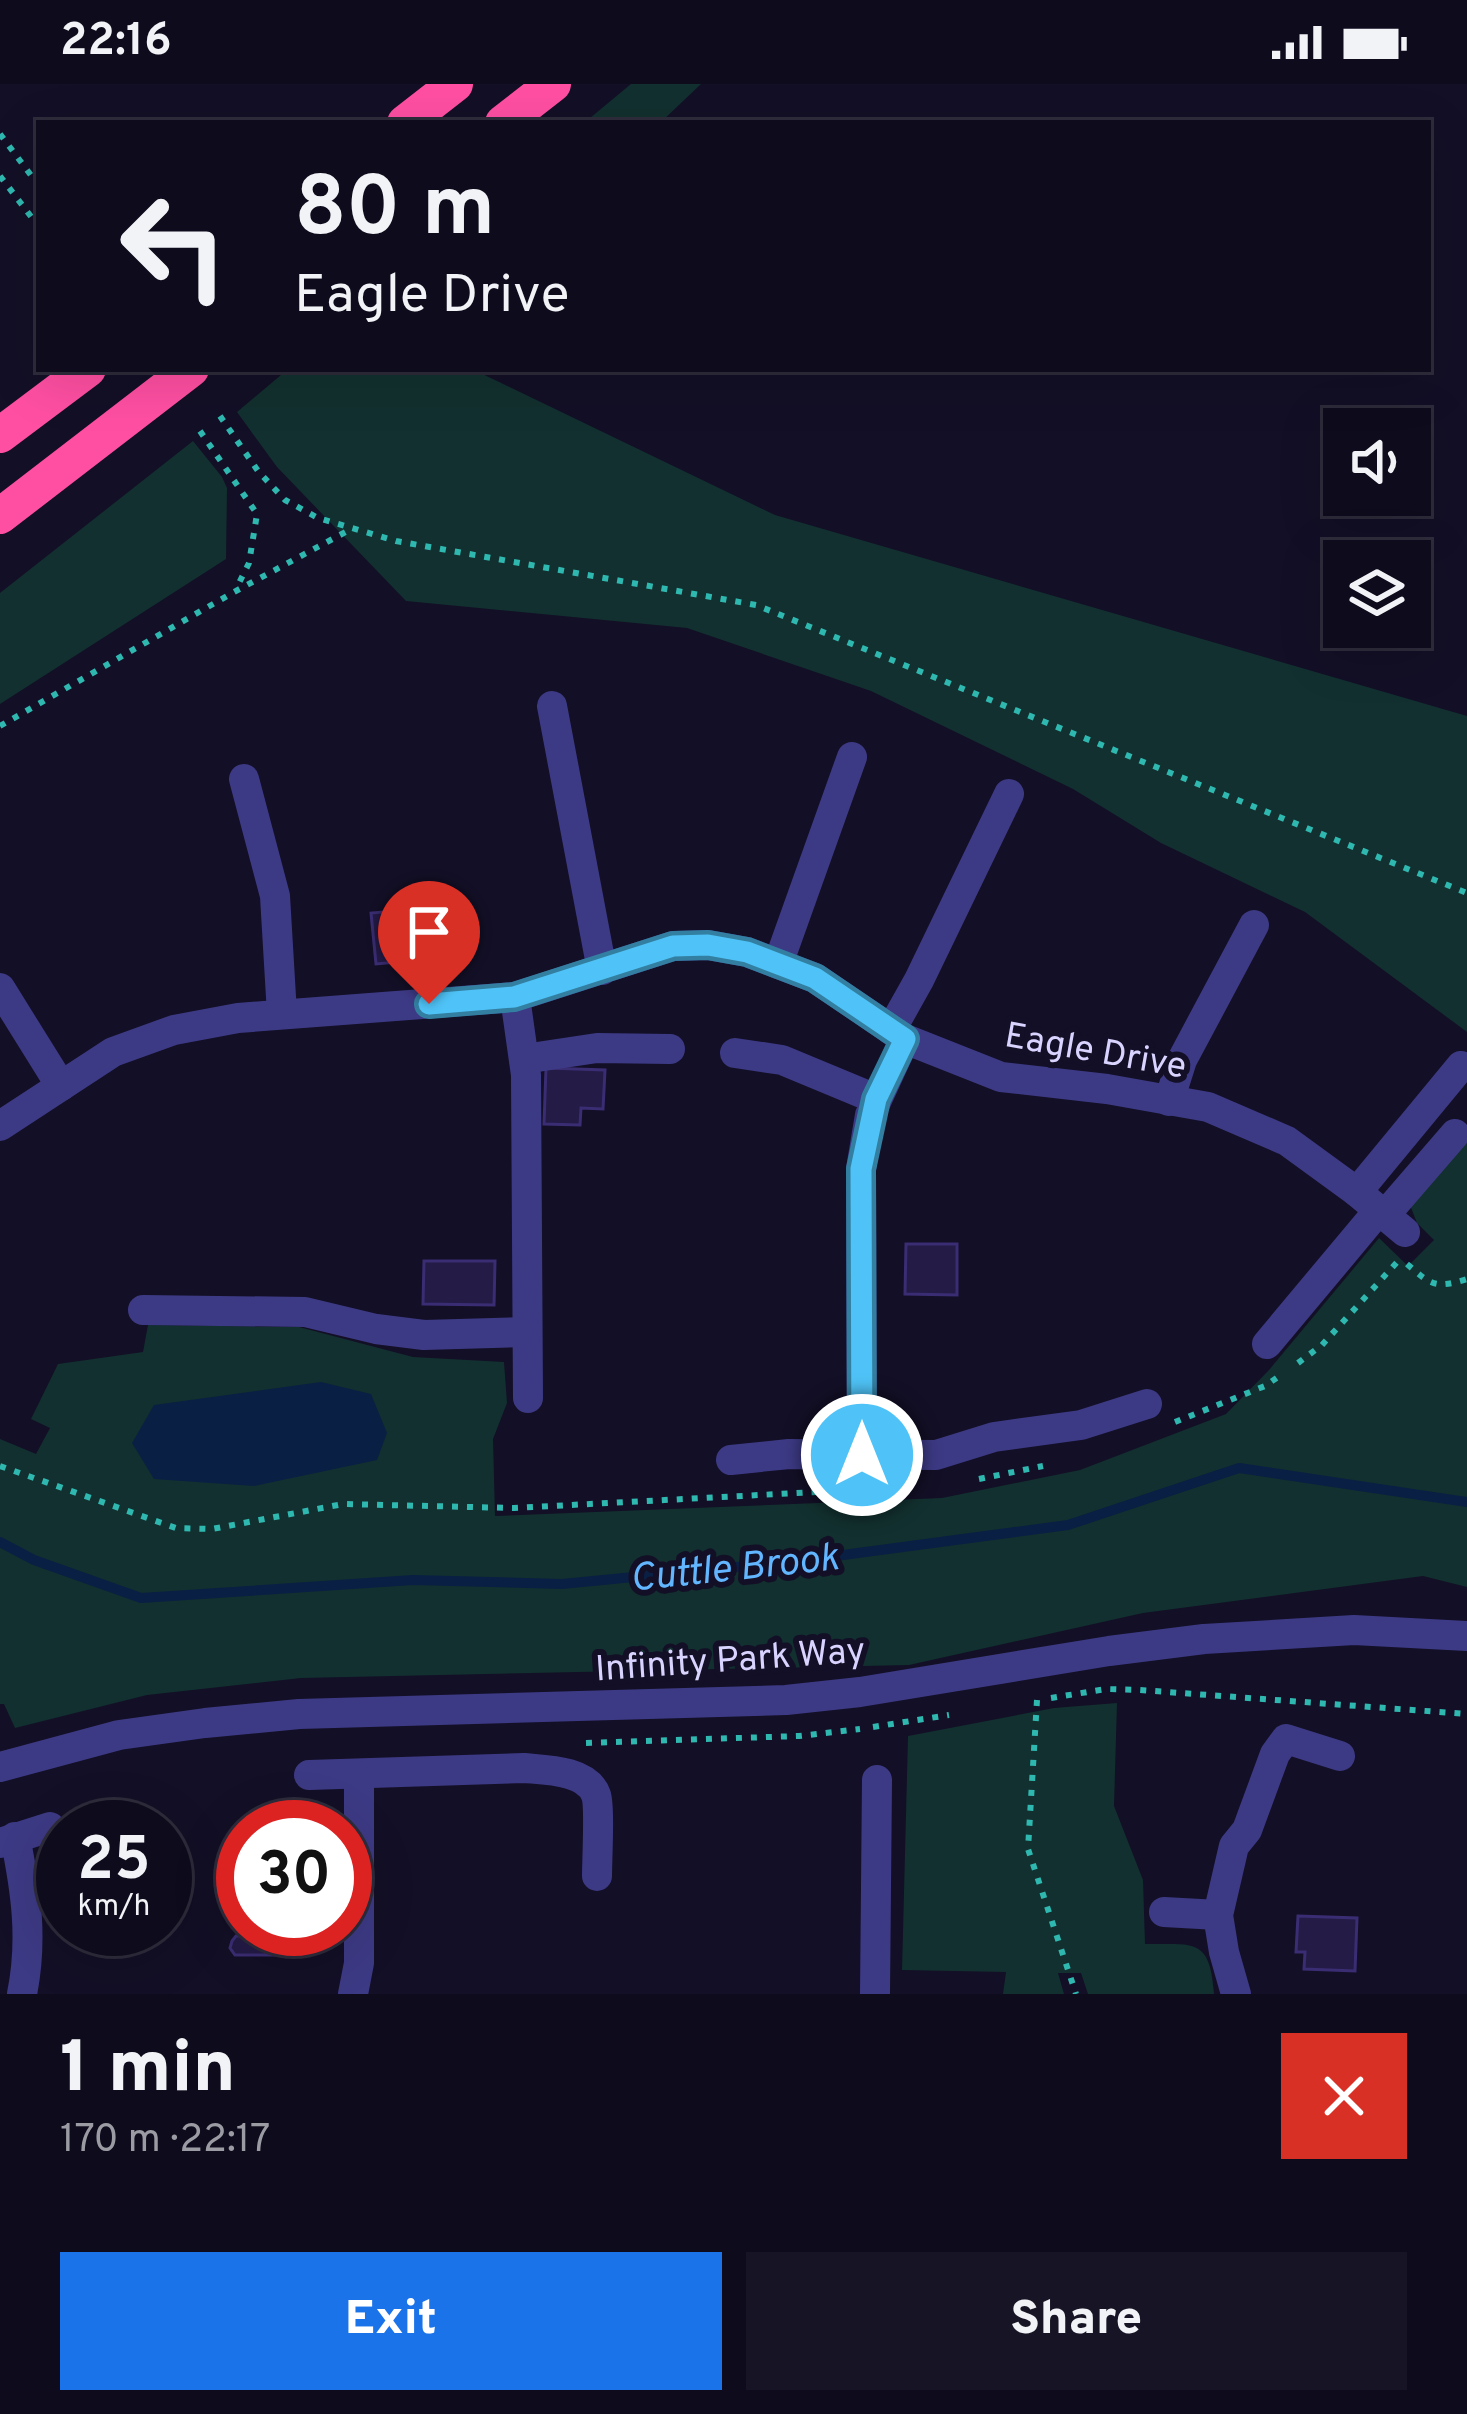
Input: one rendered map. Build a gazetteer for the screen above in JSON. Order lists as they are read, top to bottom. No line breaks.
{"streets":{"street":["Eagle Drive","Infinity Park Way"]},"water":["Cuttle Brook"],"page":{"status":"22:16","turn":["80 m","Eagle Drive"],"speed":"25 km/h","limit":"30","heading":["1 min","170 m · 22:17"],"buttons":["Exit","Share"]}}
